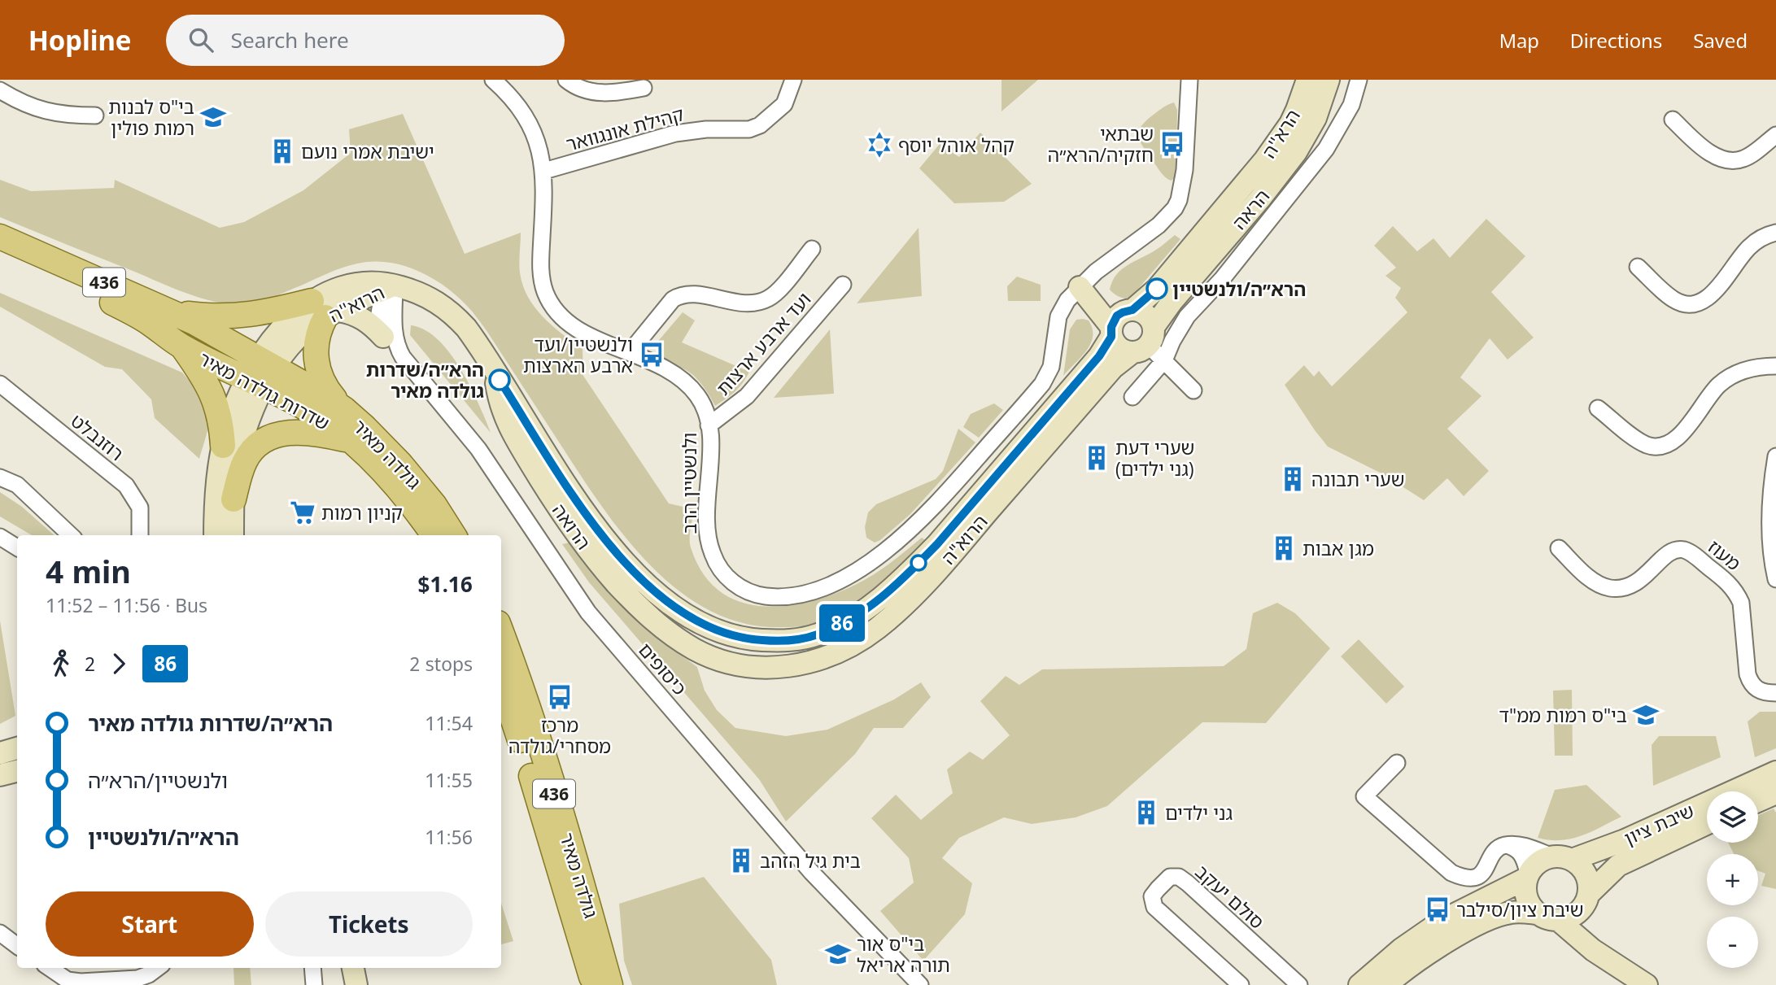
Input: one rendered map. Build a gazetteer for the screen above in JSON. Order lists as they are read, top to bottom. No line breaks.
{"streets":{"main road":["436","שדרות גולדה מאיר","גולדה מאיר"],"street":["קהילת אונגוואר","הרא''ה","הראה","הרוא''ה","ועד ארבע ארצות","רוזנבלט","ולנשטיין הרב","הרואה","הרוא\"ה","מעוז","כיסופים","שיבת ציון","סולם יעקב"]},"crossings":[["קהילת אונגוואר","ולנשטיין הרב"],["הרא''ה","הרוא\"ה"],["הראה","הרוא\"ה"],["436","שדרות גולדה מאיר"],["הרוא''ה","שדרות גולדה מאיר"],["הרוא''ה","גולדה מאיר"],["הרוא''ה","הרואה"],["הרוא''ה","כיסופים"],["ועד ארבע ארצות","ולנשטיין הרב"],["שדרות גולדה מאיר","גולדה מאיר"],["הרואה","הרוא\"ה"],["הרואה","כיסופים"]],"places":{"school or university":["בי\"ס לבנות רמות פולין","בי\"ס רמות ממ\"ד","בי\"ס אור תורה אריאל"],"bus stop":["שבתאי חזקיה/הרא״ה","ולנשטיין/ועד ארבע הארצות","מרכז מסחרי/גולדה","שיבת ציון/סילבר"],"synagogue":["קהל אוהל יוסף"],"building":["ישיבת אמרי נועם","שערי דעת (גני ילדים)","שערי תבונה","מגן אבות","גני ילדים","בית גיל הזהב"],"other":["הרא״ה/ולנשטיין","הרא״ה/שדרות גולדה מאיר"],"supermarket":["קניון רמות"]},"lines":["bus line 86"],"page":{"header":"Hopline","search":"Search here","nav":["Map","Directions","Saved"],"on_map":"86","heading":["4 min","11:52 – 11:56 · Bus","$1.16"],"legs":["2","86","2 stops"],"list":[{"name":"הרא״ה/שדרות גולדה מאיר","value":"11:54"},{"name":"ולנשטיין/הרא״ה","value":"11:55"},{"name":"הרא״ה/ולנשטיין","value":"11:56"}],"map_buttons":["+","−"],"buttons":["Start","Tickets"]}}
